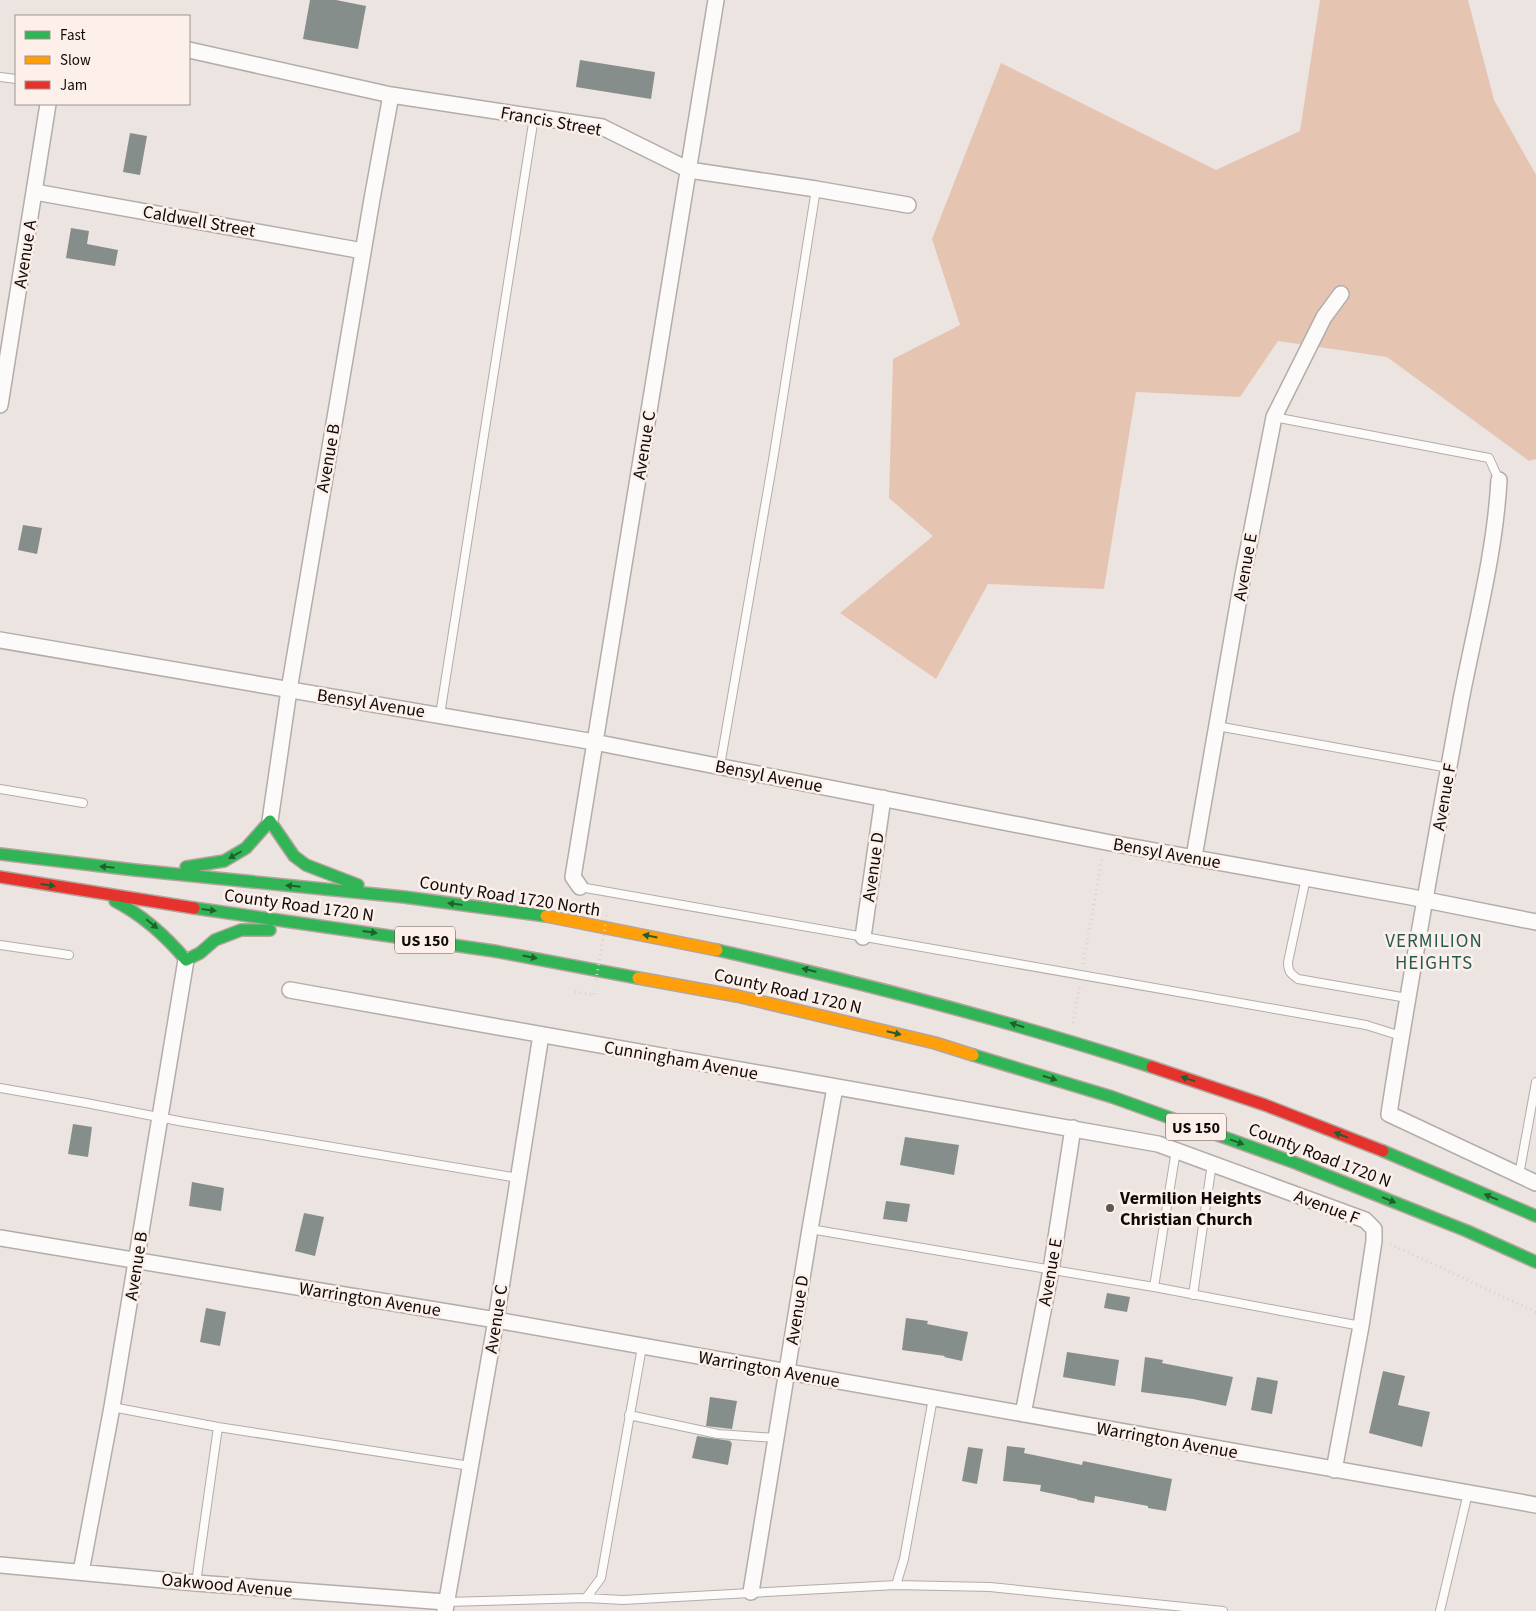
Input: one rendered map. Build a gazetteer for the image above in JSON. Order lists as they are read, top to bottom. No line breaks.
{"streets":{"main road":["County Road 1720 North","County Road 1720 N","US 150"],"street":["Francis Street","Caldwell Street","Avenue A","Avenue C","Avenue B","Avenue E","Bensyl Avenue","Avenue F","Avenue D","Cunningham Avenue","Warrington Avenue","Oakwood Avenue"]},"crossings":[["Francis Street","Avenue C"],["Francis Street","Avenue B"],["Caldwell Street","Avenue A"],["Caldwell Street","Avenue B"],["Avenue C","Bensyl Avenue"],["Avenue C","Cunningham Avenue"],["Avenue C","Warrington Avenue"],["Avenue C","Oakwood Avenue"],["Avenue B","Bensyl Avenue"],["Avenue B","Warrington Avenue"],["Avenue B","Oakwood Avenue"],["Avenue E","Bensyl Avenue"],["Avenue E","Avenue F"],["Avenue E","Cunningham Avenue"],["Avenue E","Warrington Avenue"],["Bensyl Avenue","Avenue F"],["Bensyl Avenue","Avenue D"],["Avenue F","Cunningham Avenue"],["Avenue F","Warrington Avenue"],["Avenue D","Cunningham Avenue"],["Avenue D","Warrington Avenue"],["County Road 1720 North","County Road 1720 N"],["County Road 1720 North","US 150"]],"one_way":["County Road 1720 North"],"districts":["VERMILION HEIGHTS"],"places":["Vermilion Heights Christian Church"],"legend":["Fast","Slow","Jam"]}
